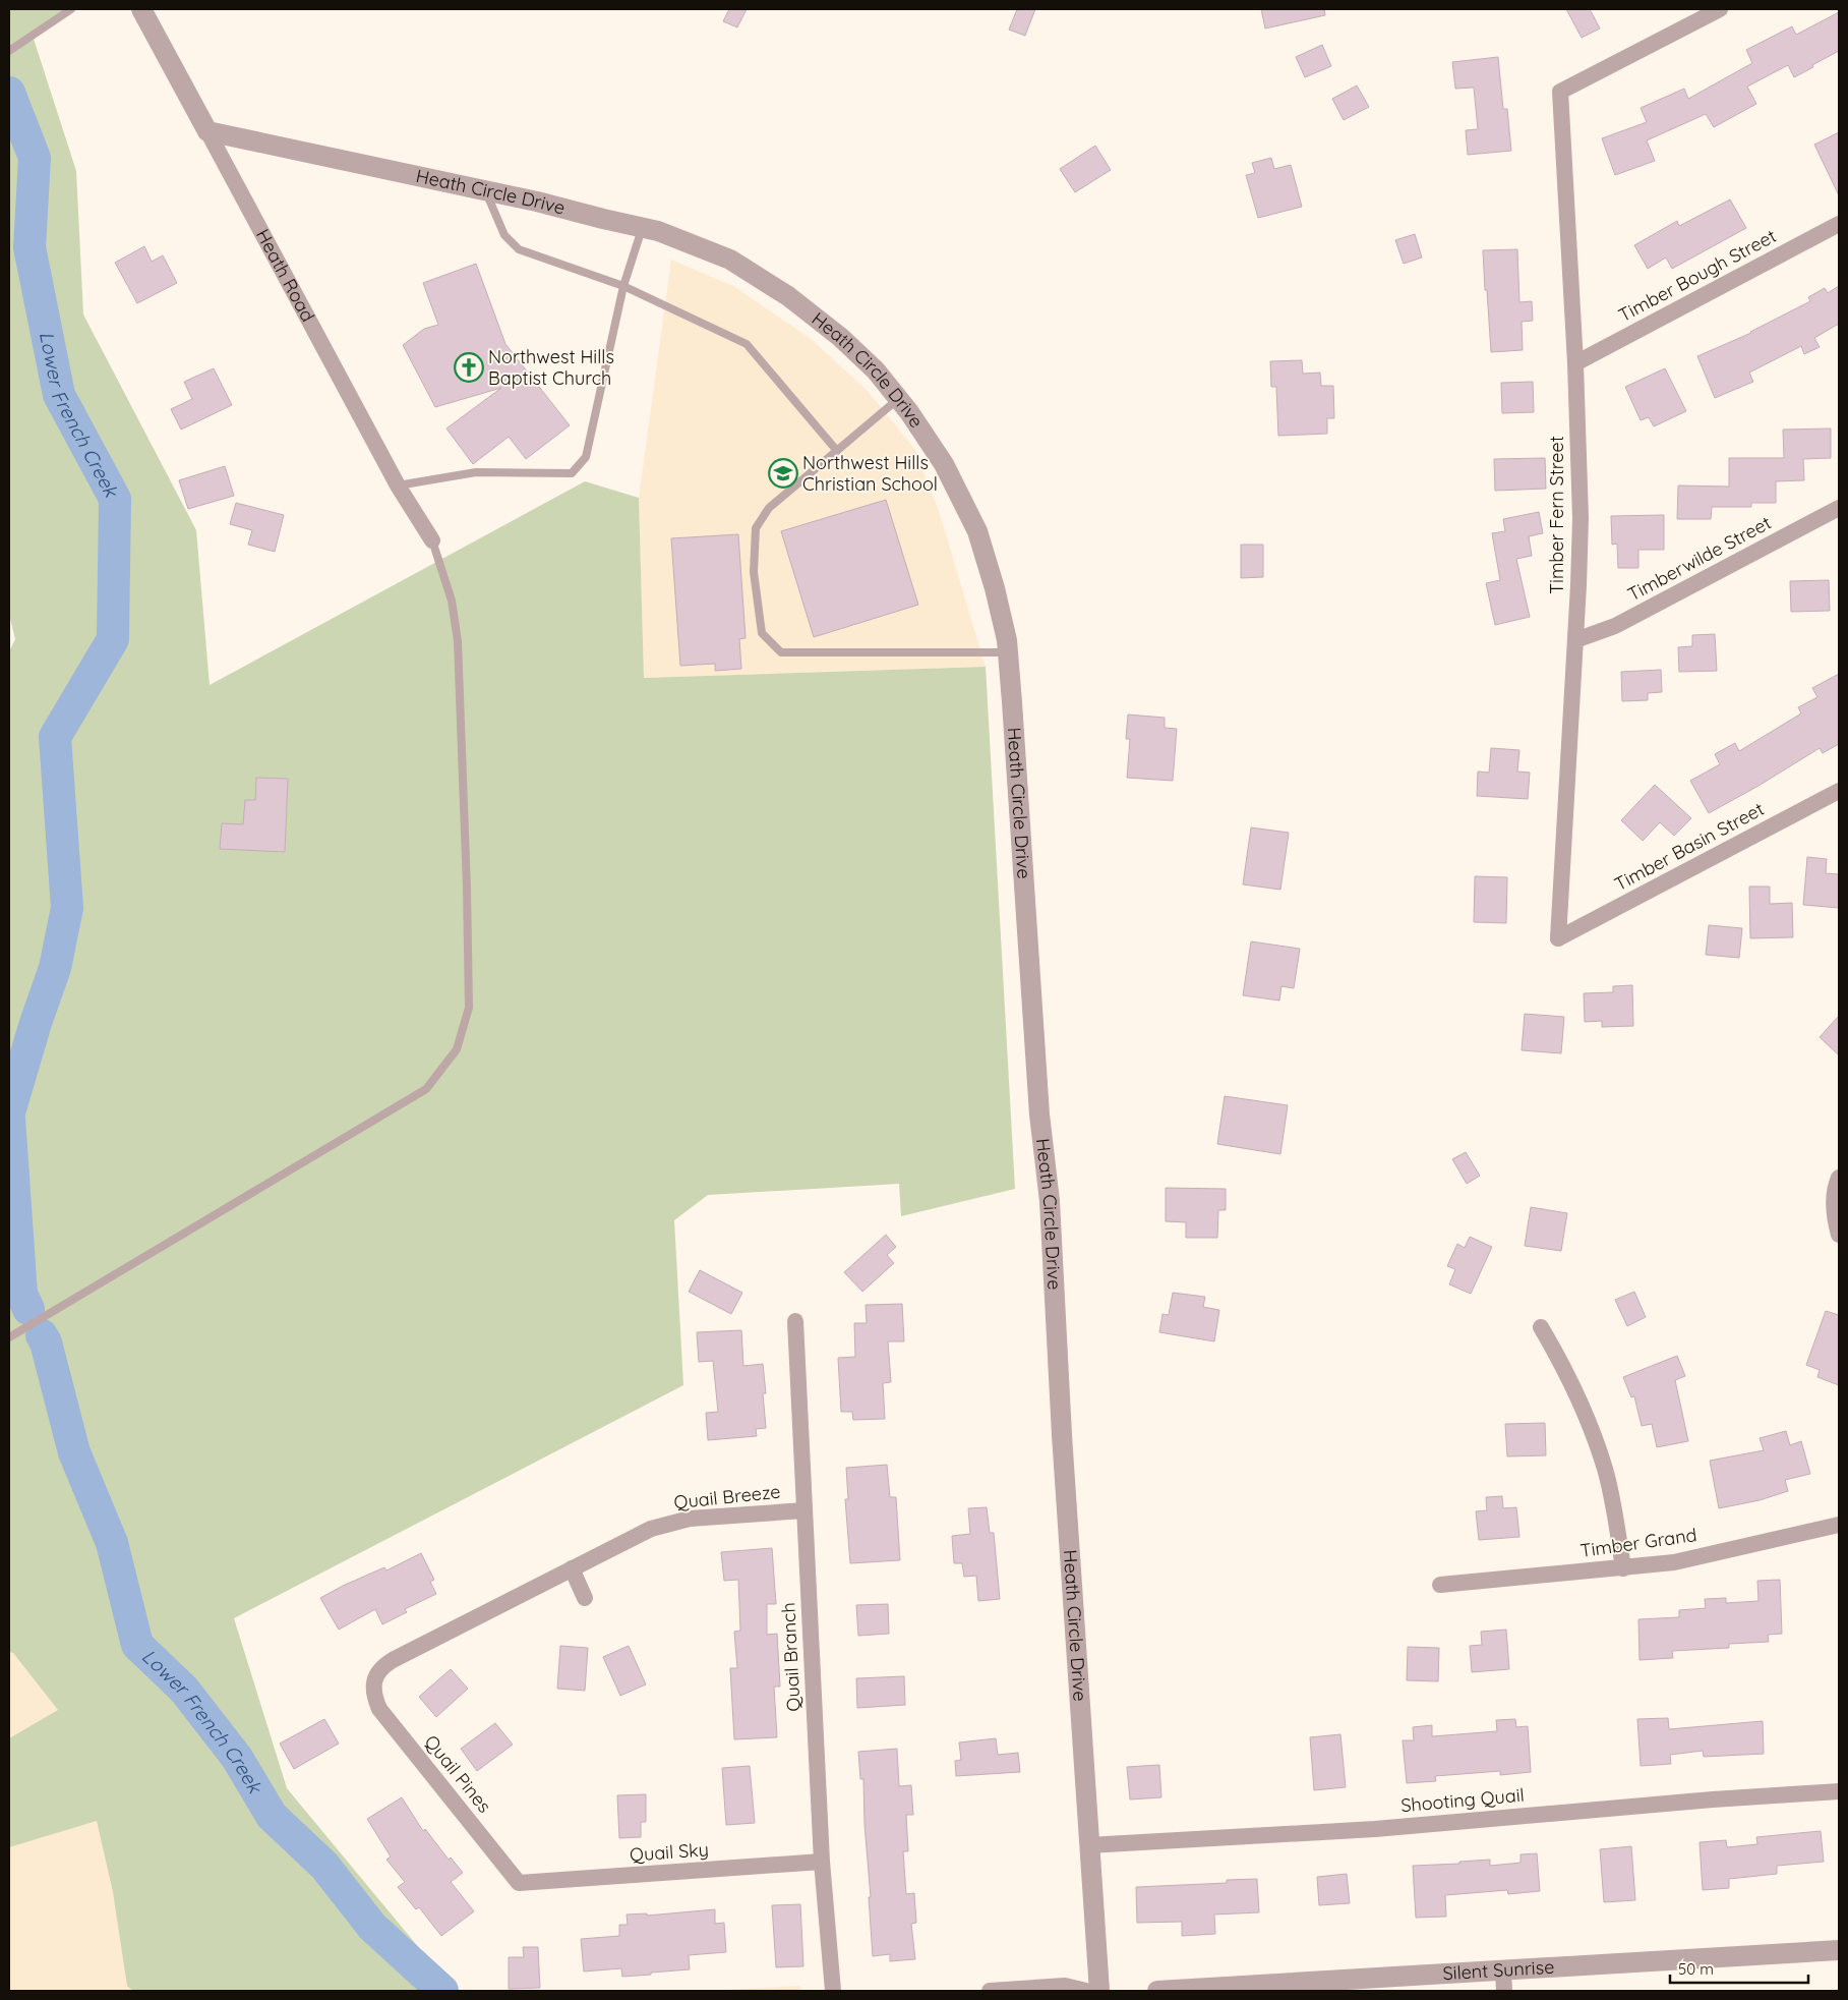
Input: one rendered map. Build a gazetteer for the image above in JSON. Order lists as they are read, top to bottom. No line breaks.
{"streets":{"street":["Heath Circle Drive","Heath Road","Timber Bough Street","Timber Fern Street","Timberwilde Street","Timber Basin Street","Quail Breeze","Timber Grand","Quail Branch","Quail Pines","Shooting Quail","Quail Sky","Silent Sunrise"]},"crossings":[["Heath Circle Drive","Heath Road"],["Heath Circle Drive","Shooting Quail"],["Timber Bough Street","Timber Fern Street"],["Timber Fern Street","Timberwilde Street"],["Timber Fern Street","Timber Basin Street"],["Quail Breeze","Quail Branch"],["Quail Breeze","Quail Pines"],["Quail Branch","Quail Sky"],["Quail Pines","Quail Sky"]],"water":["Lower French Creek"],"places":{"church":["Northwest Hills Baptist Church"],"school or university":["Northwest Hills Christian School"]},"scale_bar":"50 m"}
